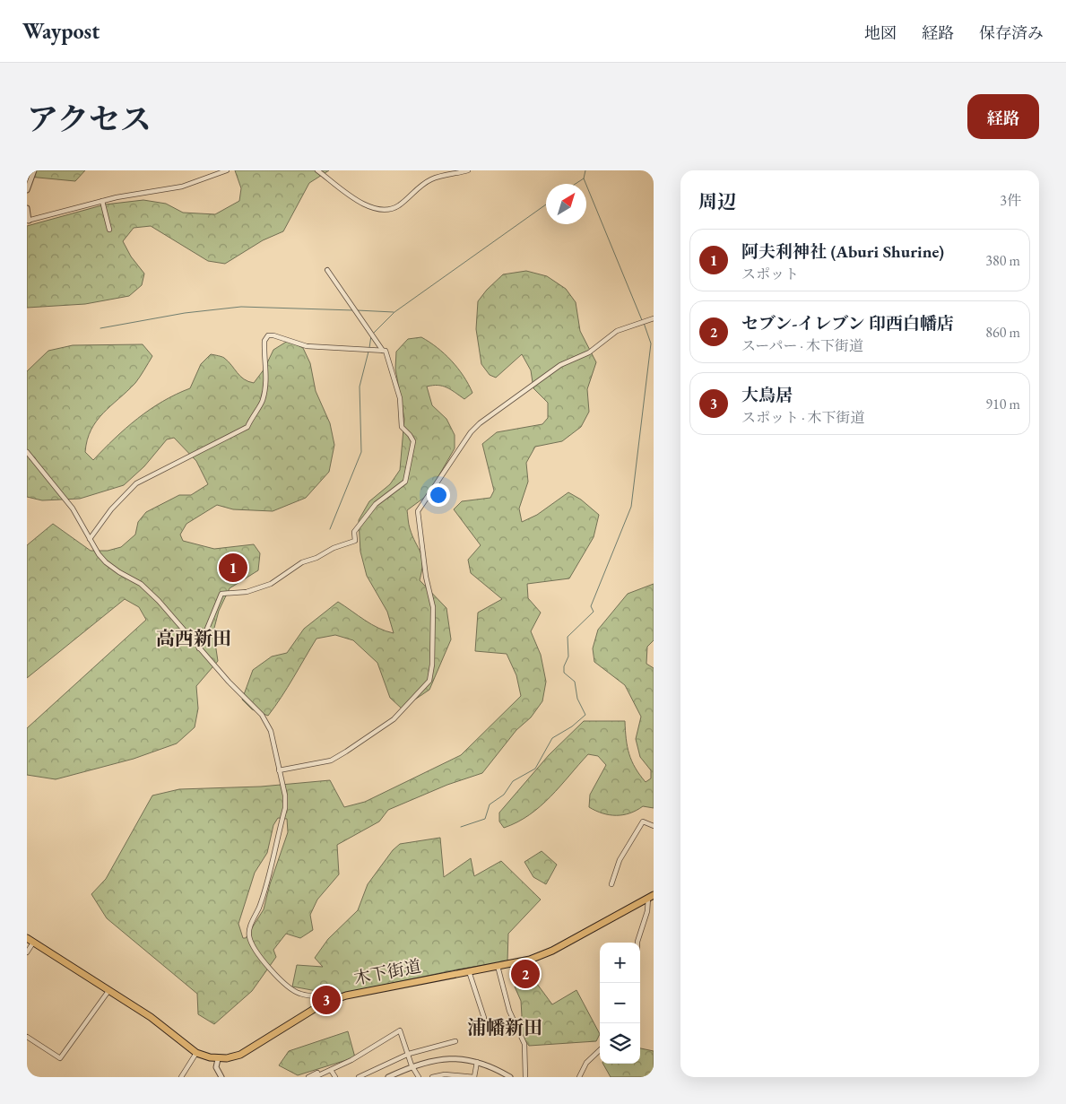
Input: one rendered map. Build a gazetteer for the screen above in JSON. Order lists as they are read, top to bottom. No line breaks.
{"streets":{"main road":["木下街道"]},"districts":["高西新田","浦幡新田"],"north":"top right","page":{"header":"Waypost","nav":["地図","経路","保存済み"],"title":"アクセス","buttons":"経路","heading":["周辺","3件"],"list":[{"mark":"1","name":"阿夫利神社 (Aburi Shurine)","note":"スポット","value":"380 m"},{"mark":"2","name":"セブン-イレブン 印西白幡店","note":"スーパー · 木下街道","value":"860 m"},{"mark":"3","name":"大鳥居","note":"スポット · 木下街道","value":"910 m"}],"pins":["1","2","3"],"map_buttons":["+","−"]}}
